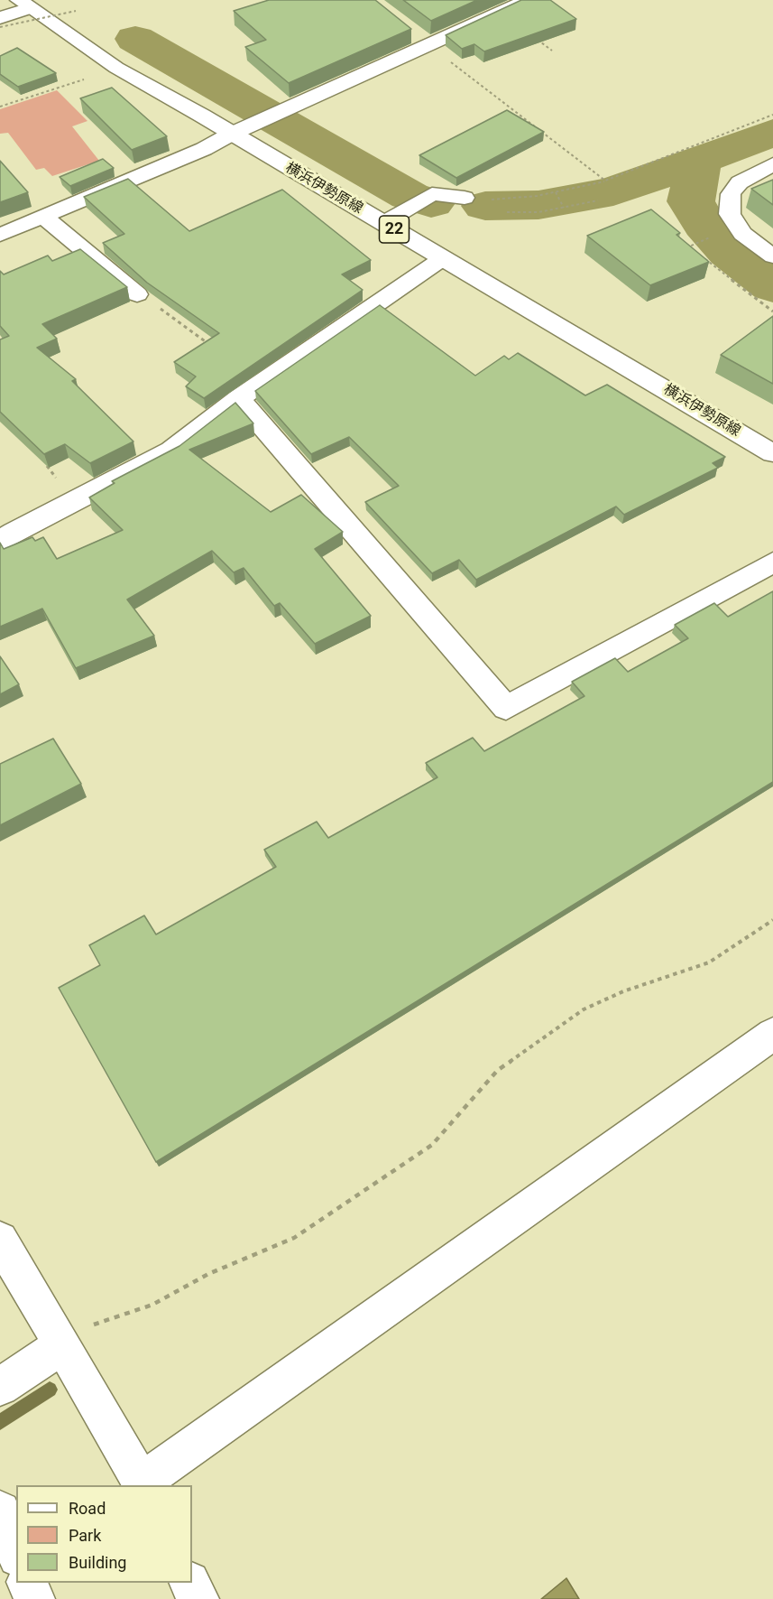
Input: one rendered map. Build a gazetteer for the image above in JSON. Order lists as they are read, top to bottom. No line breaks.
{"streets":{"main road":["横浜伊勢原線","22"]},"legend":["Road","Park","Building"]}
